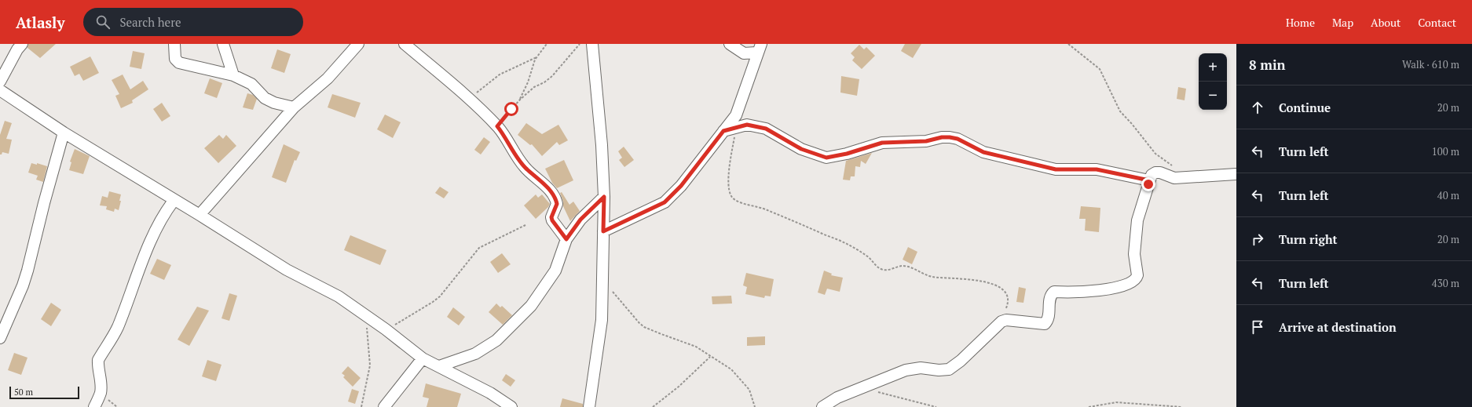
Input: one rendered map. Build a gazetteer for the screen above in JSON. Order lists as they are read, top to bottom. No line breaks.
{"scale_bar":"50 m","page":{"header":"Atlasly","search":"Search here","nav":["Home","Map","About","Contact"],"heading":["8 min","Walk · 610 m"],"map_buttons":["+","−"],"list":[["Continue","20 m"],["Turn left","100 m"],["Turn left","40 m"],["Turn right","20 m"],["Turn left","430 m"],"Arrive at destination"],"scale":"50 m"}}
